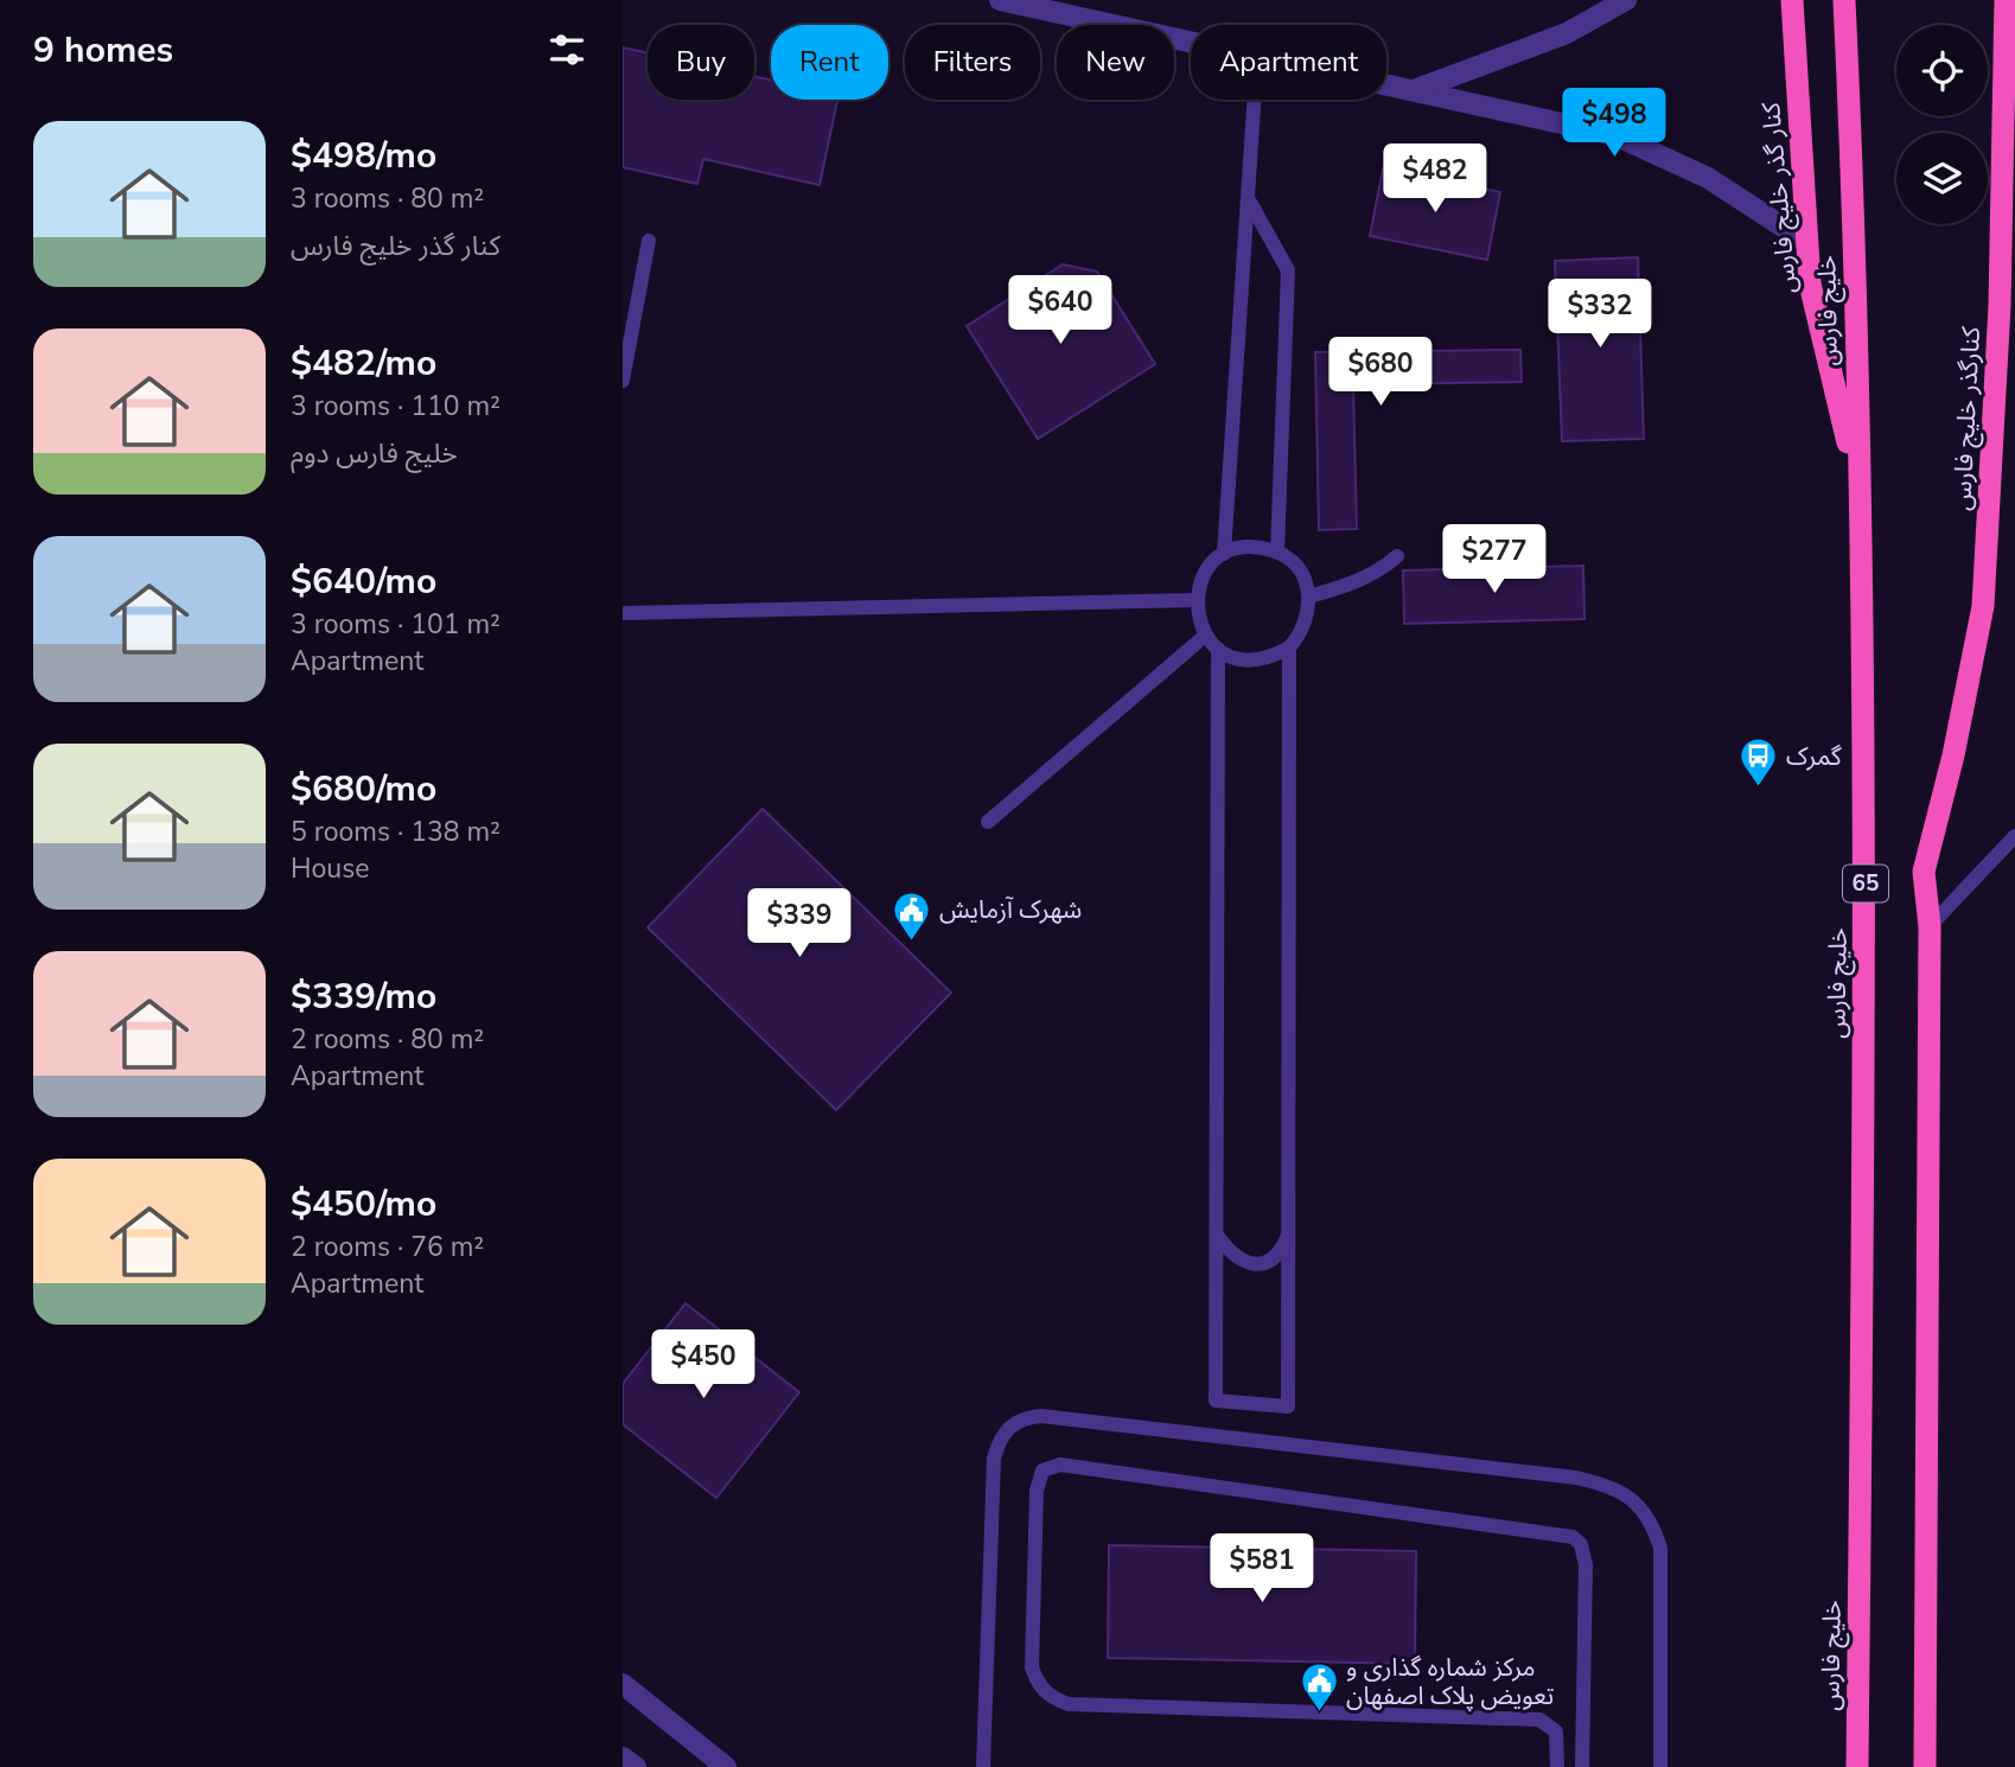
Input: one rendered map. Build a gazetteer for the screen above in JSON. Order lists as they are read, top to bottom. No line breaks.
{"streets":{"highway":["کنار گذر خلیج فارس","خلیج فارس","کنارگذر خلیج فارس","65"]},"crossings":[["کنار گذر خلیج فارس","خلیج فارس"],["کنارگذر خلیج فارس","65"]],"places":{"bus stop":["گمرک"],"public building":["شهرک آزمایش","مرکز شماره گذاری و تعویض پلاک اصفهان"]},"page":{"heading":"9 homes","chip":["Buy","Rent","Filters","New","Apartment"],"price":["$498","$482","$640","$332","$680","$277","$339","$450","$581"],"list":[{"name":"$498/mo","note":"3 rooms · 80 m² · کنار گذر خلیج فارس"},{"name":"$482/mo","note":"3 rooms · 110 m² · خلیج فارس دوم"},{"name":"$640/mo","note":"3 rooms · 101 m² · Apartment"},{"name":"$680/mo","note":"5 rooms · 138 m² · House"},{"name":"$339/mo","note":"2 rooms · 80 m² · Apartment"},{"name":"$450/mo","note":"2 rooms · 76 m² · Apartment"}]}}
